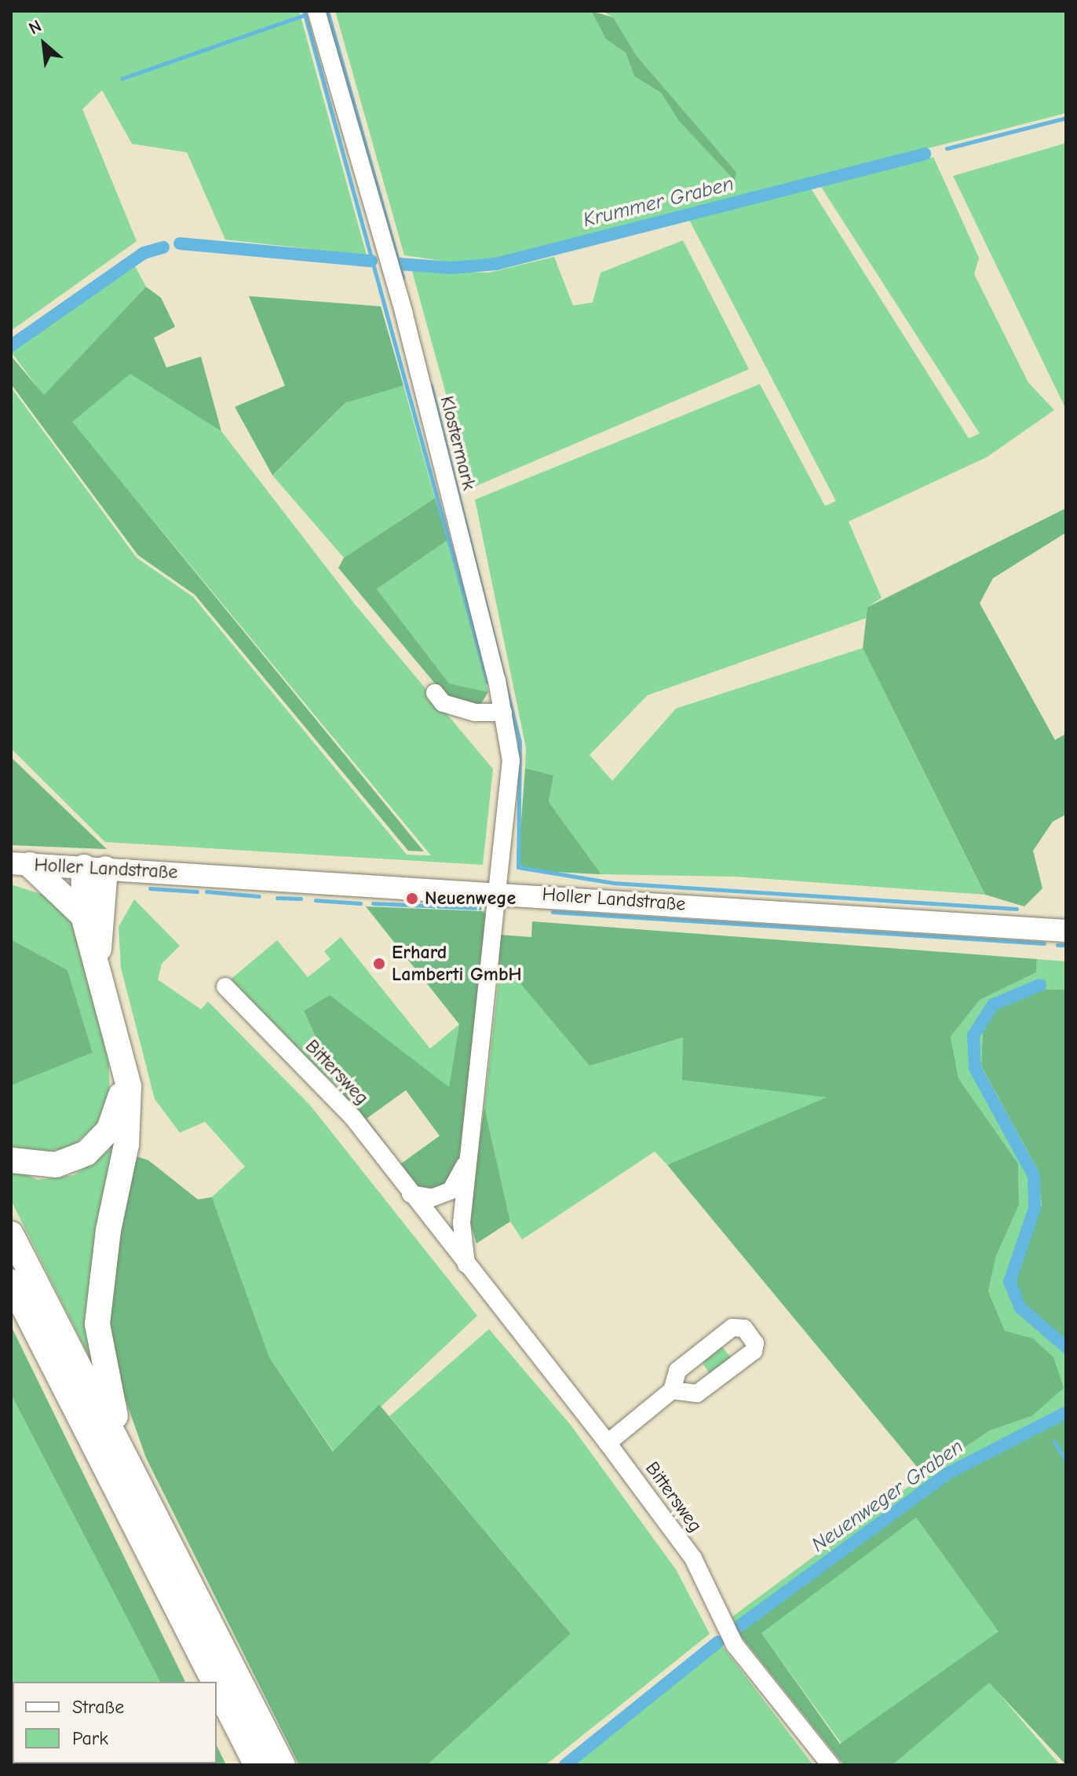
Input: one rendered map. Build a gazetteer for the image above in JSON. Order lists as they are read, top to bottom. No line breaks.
{"streets":{"main road":["Holler Landstraße"],"street":["Klostermark","Bittersweg"]},"crossings":[["Klostermark","Holler Landstraße"]],"water":["Krummer Graben","Neuenweger Graben"],"places":["Neuenwege","Erhard Lamberti GmbH"],"legend":["Straße","Park"],"north":"top left"}
